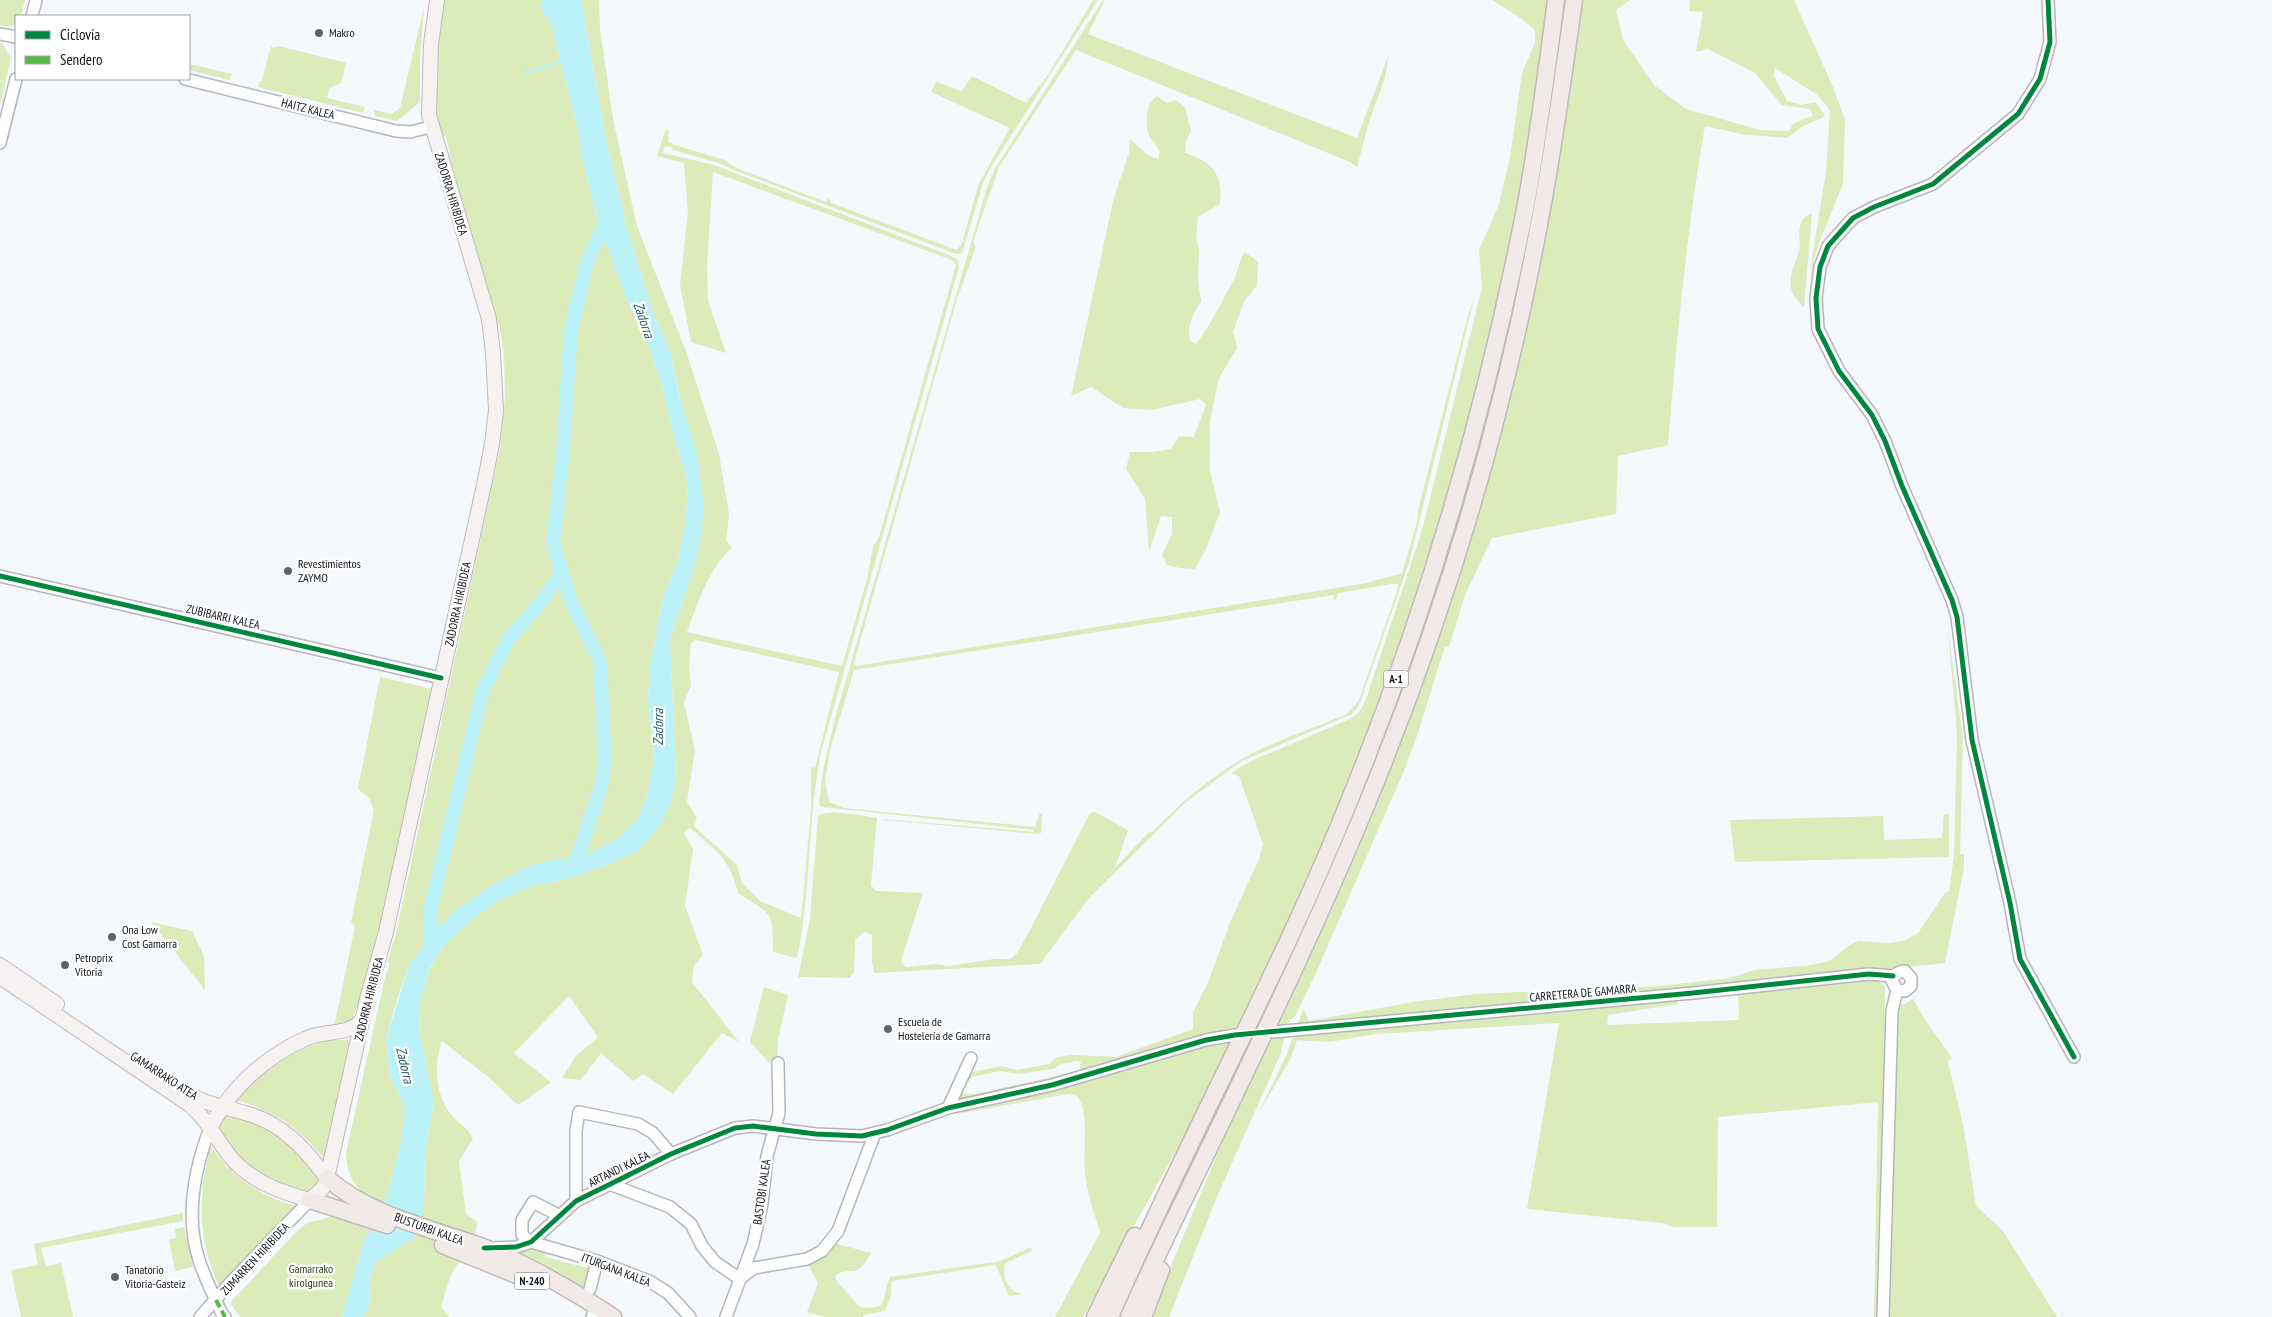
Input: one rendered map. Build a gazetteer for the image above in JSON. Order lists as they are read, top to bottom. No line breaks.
{"streets":{"highway":["A-1","BUSTURBI KALEA","N-240"],"main road":["ZADORRA HIRIBIDEA","GAMARRAKO ATEA"],"street":["HAITZ KALEA","ZUBIBARRI KALEA","CARRETERA DE GAMARRA","ARTANDI KALEA","BASTOBI KALEA","ZUMARREN HIRIBIDEA","ITURGANA KALEA"]},"crossings":[["HAITZ KALEA","ZADORRA HIRIBIDEA"],["ZADORRA HIRIBIDEA","ZUBIBARRI KALEA"],["ZADORRA HIRIBIDEA","GAMARRAKO ATEA"],["ZADORRA HIRIBIDEA","BUSTURBI KALEA"],["ZADORRA HIRIBIDEA","ZUMARREN HIRIBIDEA"],["GAMARRAKO ATEA","BUSTURBI KALEA"],["GAMARRAKO ATEA","ZUMARREN HIRIBIDEA"],["ARTANDI KALEA","BASTOBI KALEA"],["ARTANDI KALEA","BUSTURBI KALEA"],["ARTANDI KALEA","ITURGANA KALEA"],["BUSTURBI KALEA","ZUMARREN HIRIBIDEA"]],"water":["Zadorra"],"parks":["Gamarrako kirolgunea"],"places":["Makro","Revestimientos ZAYMO","Ona Low Cost Gamarra","Petroprix Vitoria","Escuela de Hostelería de Gamarra","Tanatorio Vitoria-Gasteiz"],"legend":["Ciclovía","Sendero"]}
